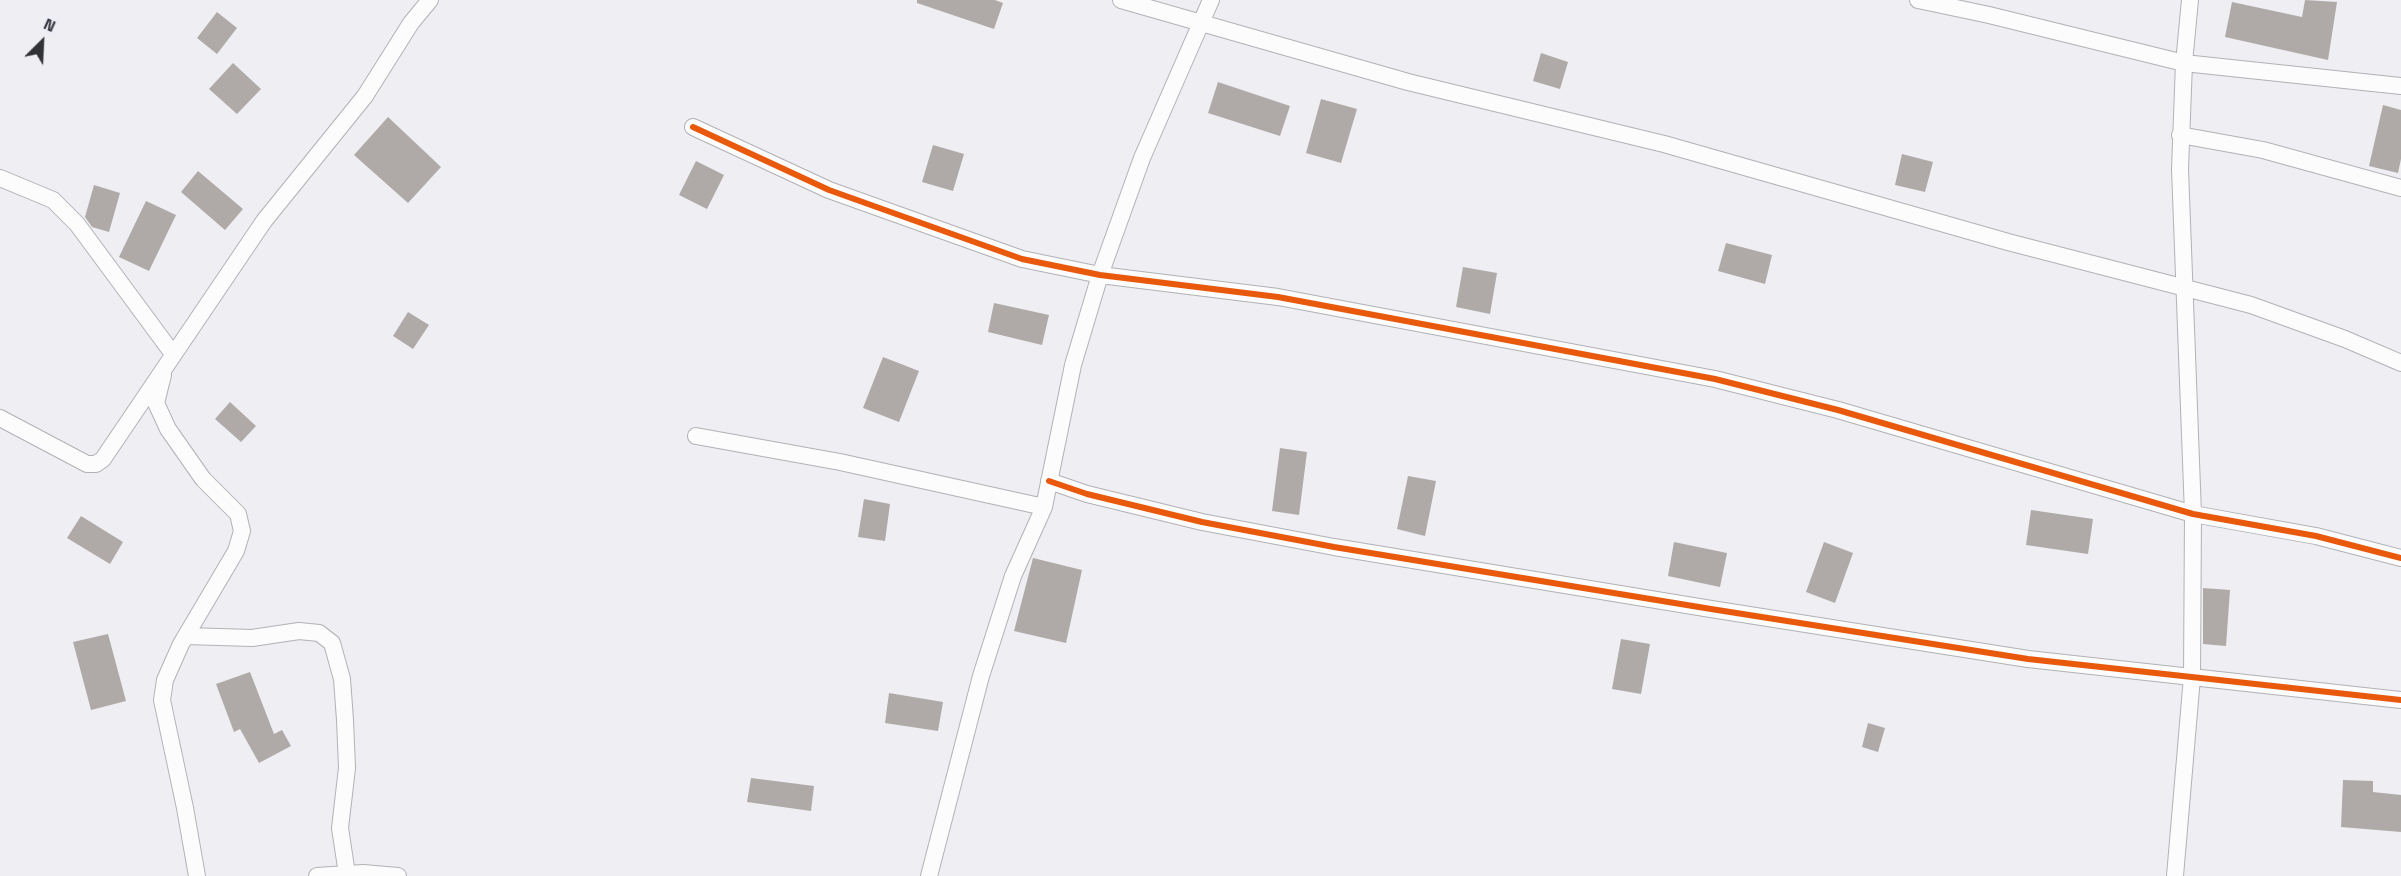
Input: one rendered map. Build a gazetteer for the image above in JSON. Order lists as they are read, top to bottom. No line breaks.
{"north":"top right"}
